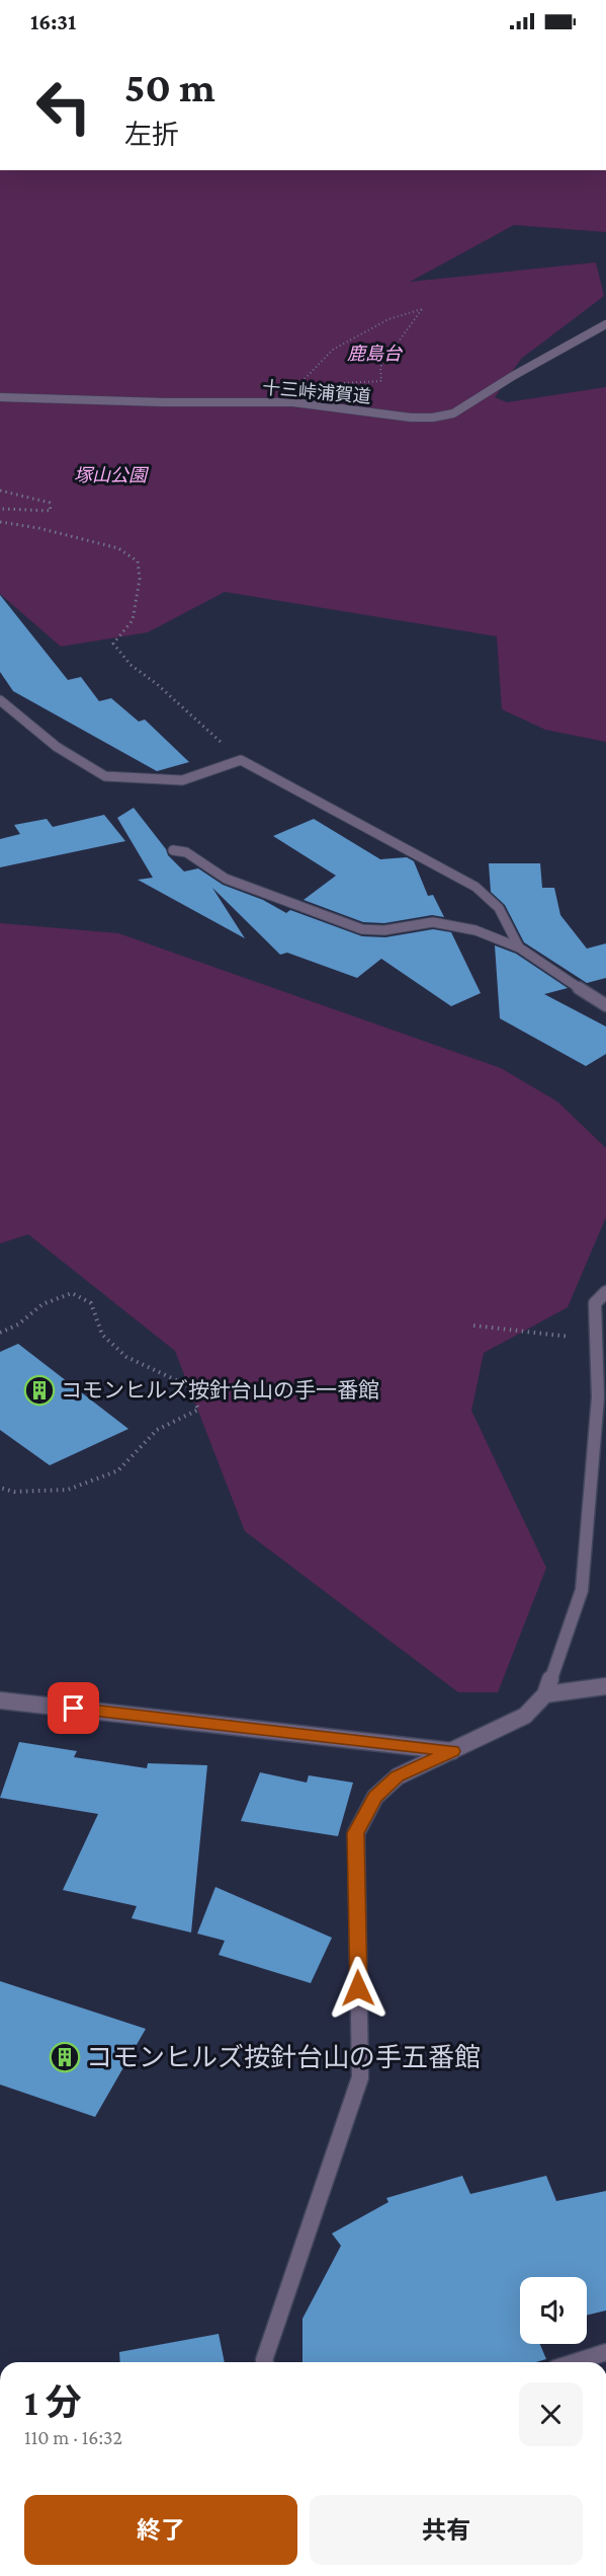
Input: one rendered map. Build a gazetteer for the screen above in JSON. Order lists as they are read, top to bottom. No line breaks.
{"streets":{"street":["十三峠浦賀道"]},"parks":["鹿島台","塚山公園"],"places":{"building":["コモンヒルズ按針台山の手一番館","コモンヒルズ按針台山の手五番館"]},"page":{"status":"16:31","turn":["50 m","左折"],"heading":["1 分","110 m · 16:32"],"buttons":["終了","共有"]}}
